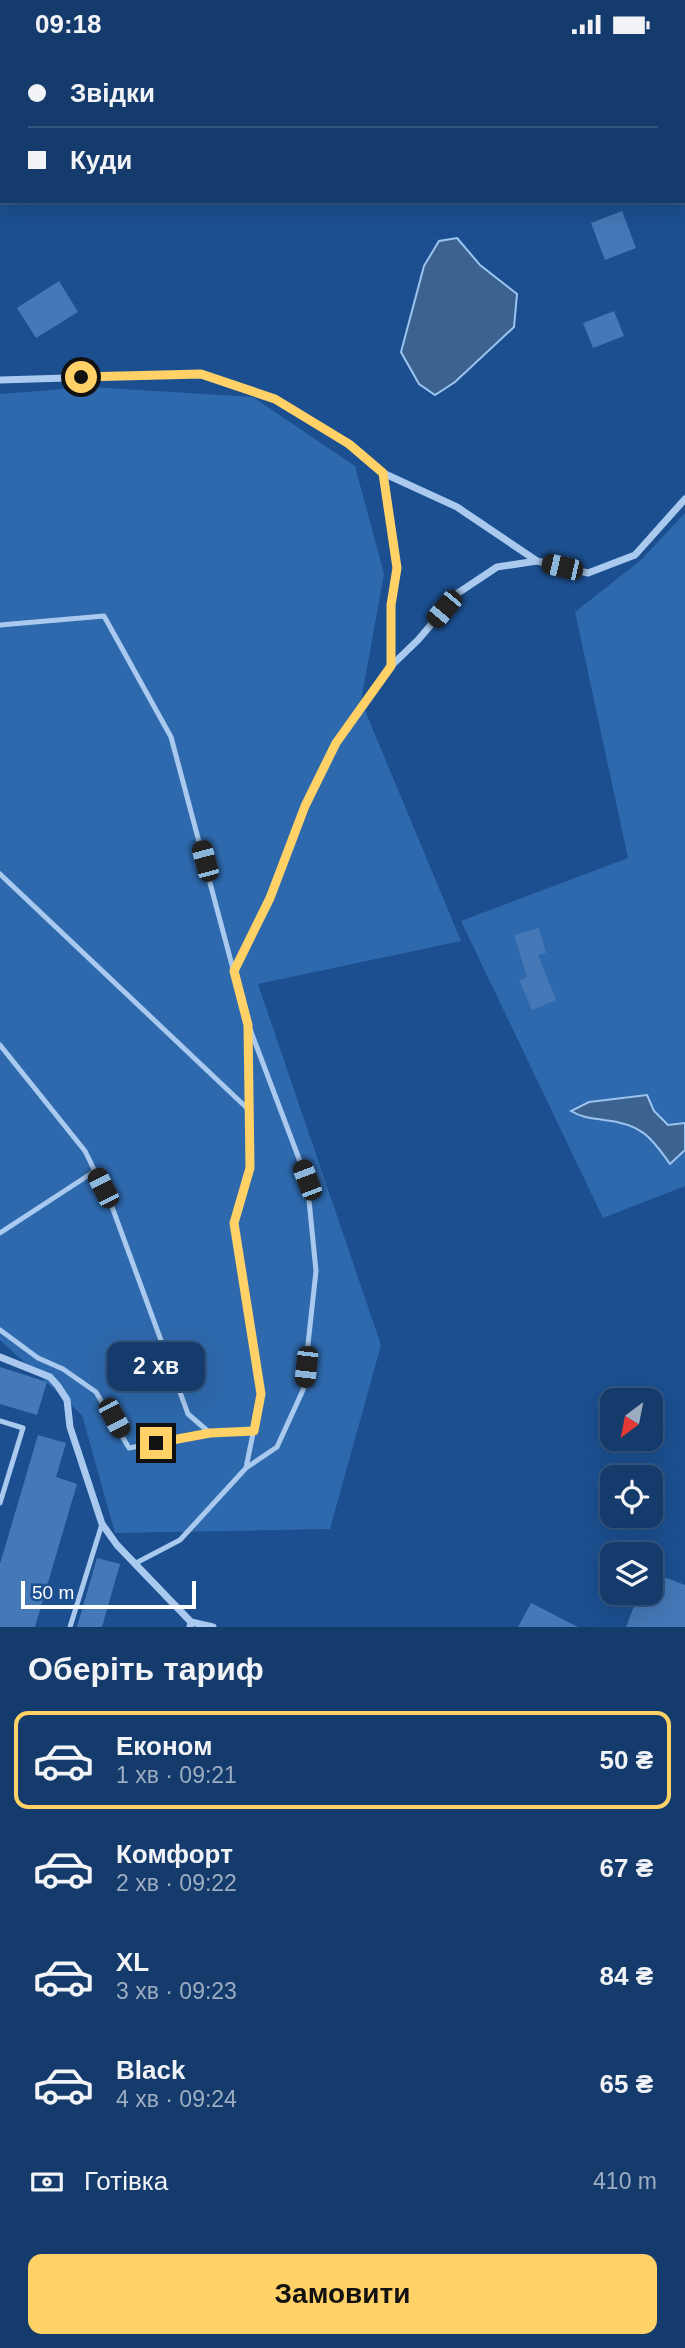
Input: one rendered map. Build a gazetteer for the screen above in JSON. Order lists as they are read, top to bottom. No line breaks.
{"scale_bar":"50 m","north":"bottom left","page":{"status":"09:18","banner":["Звідки","Куди"],"bubble":"2 хв","scale":"50 m","heading":"Оберіть тариф","list":[{"name":"Економ","note":"1 хв · 09:21","value":"50 ₴"},{"name":"Комфорт","note":"2 хв · 09:22","value":"67 ₴"},{"name":"XL","note":"3 хв · 09:23","value":"84 ₴"},{"name":"Black","note":"4 хв · 09:24","value":"65 ₴"}],"pay":["Готівка","410 m"],"buttons":"Замовити"}}
